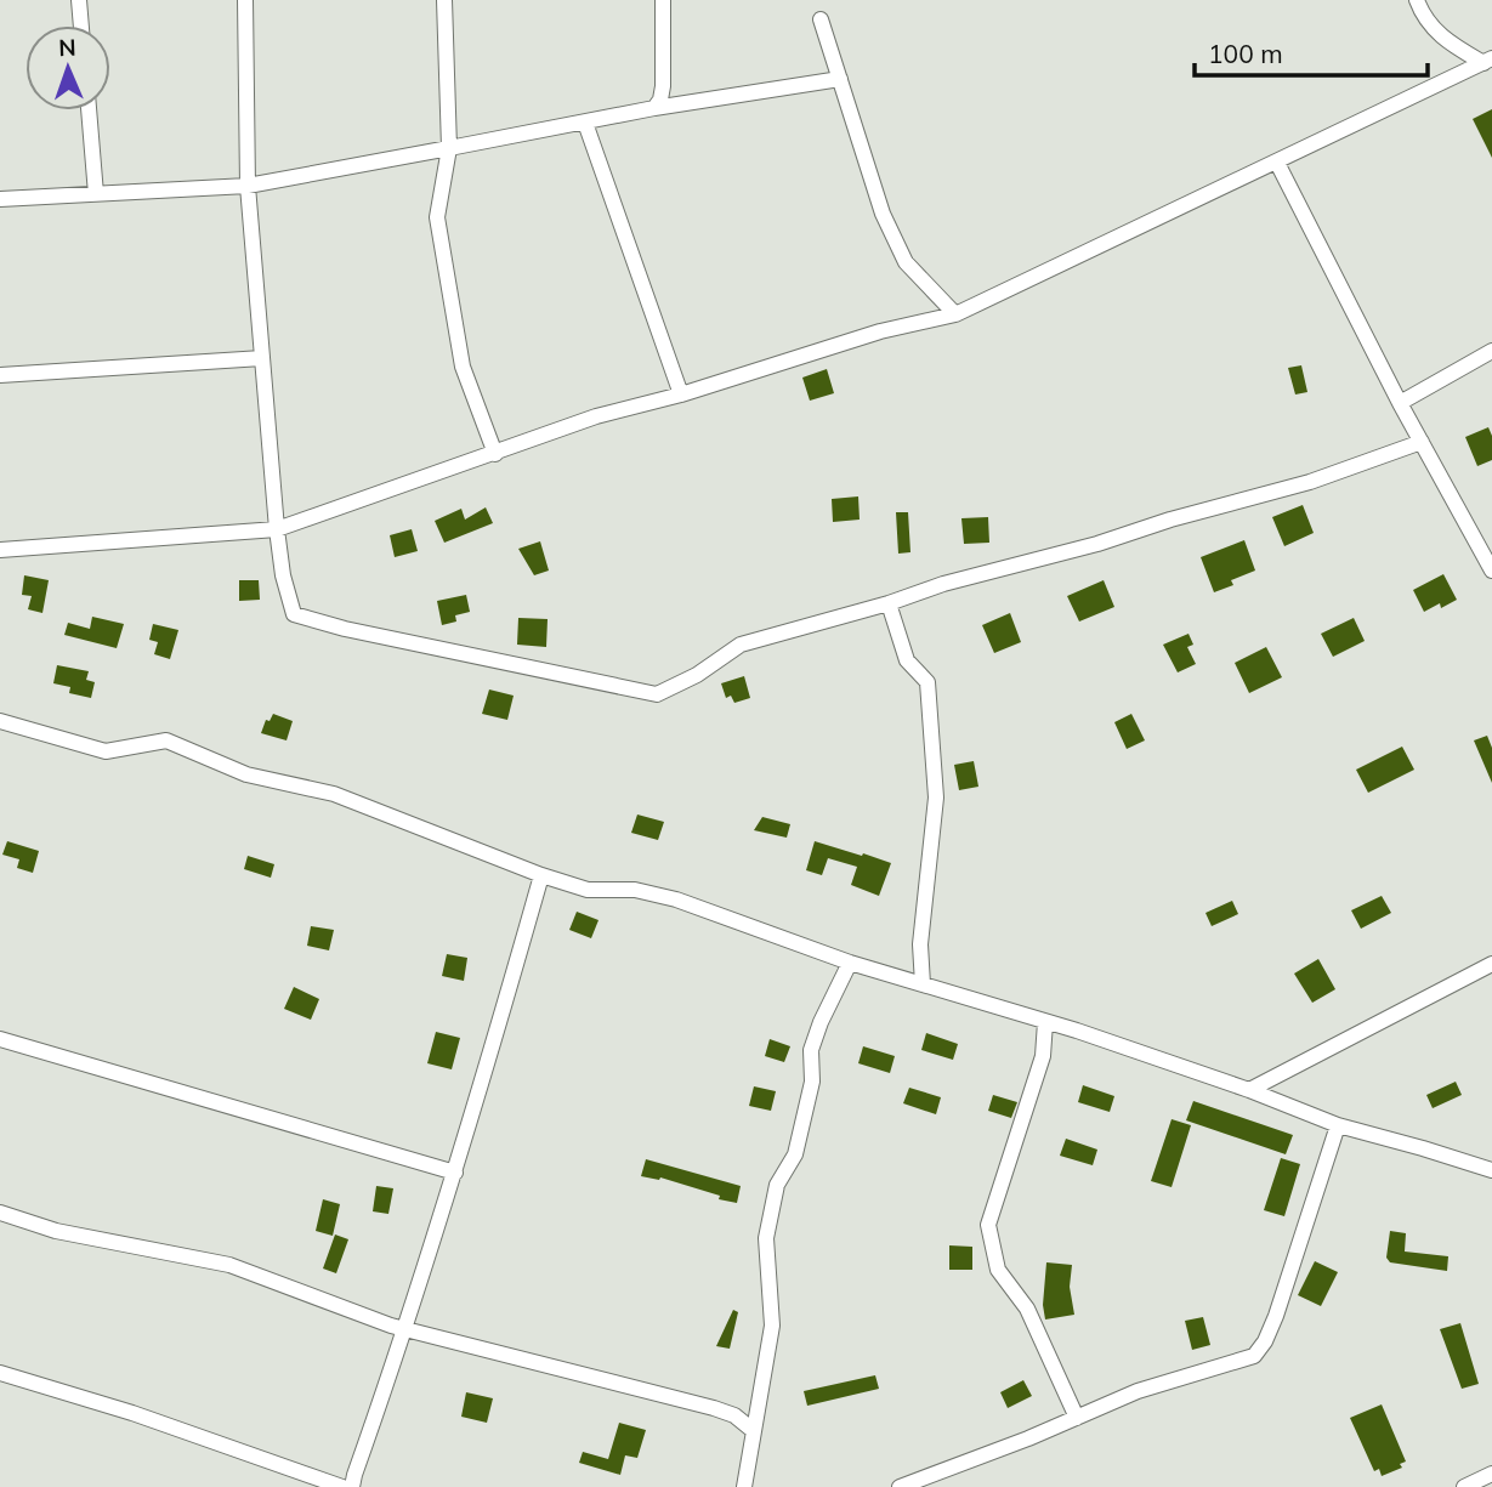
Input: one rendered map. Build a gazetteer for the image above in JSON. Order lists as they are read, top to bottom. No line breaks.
{"scale_bar":"100 m","north":"top"}
